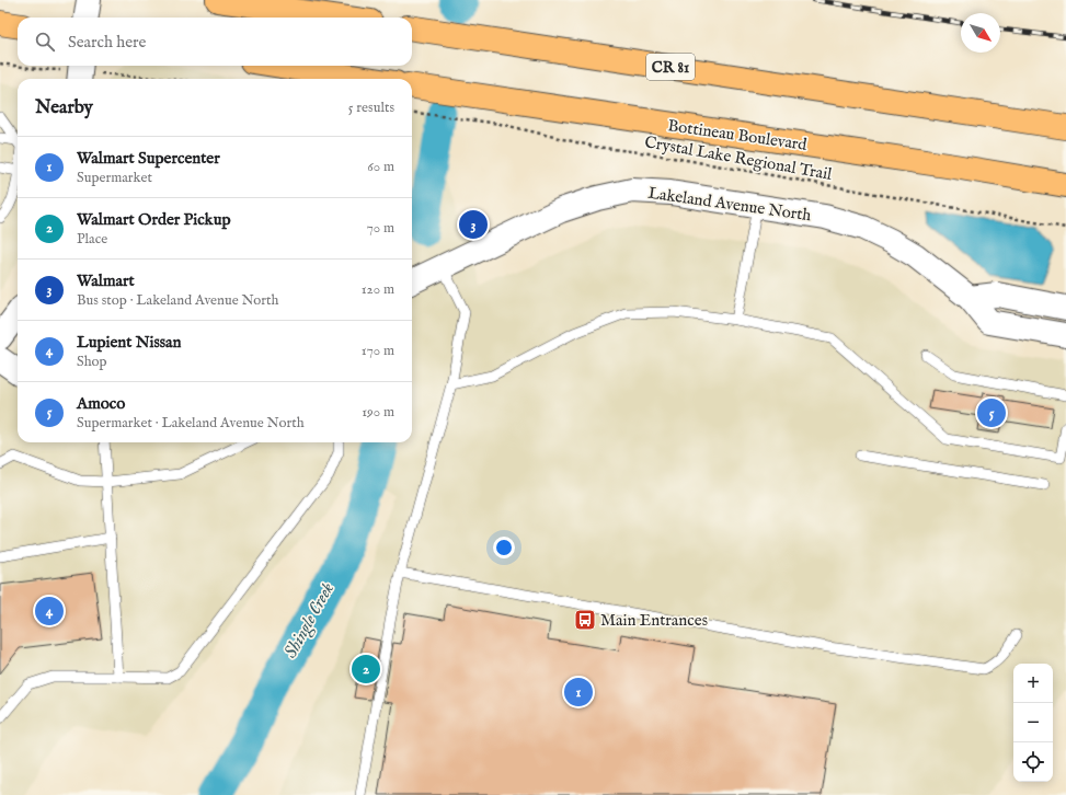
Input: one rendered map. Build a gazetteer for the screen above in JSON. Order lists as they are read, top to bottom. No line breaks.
{"streets":{"highway":["CR 81","Bottineau Boulevard"],"street":["Lakeland Avenue North"],"path":["Crystal Lake Regional Trail"]},"water":["Shingle Creek"],"places":{"bus stop":["Main Entrances"]},"north":"bottom right","page":{"search":"Search here","heading":["Nearby","5 results"],"list":[{"mark":"1","name":"Walmart Supercenter","note":"Supermarket","value":"60 m"},{"mark":"2","name":"Walmart Order Pickup","note":"Place","value":"70 m"},{"mark":"3","name":"Walmart","note":"Bus stop · Lakeland Avenue North","value":"120 m"},{"mark":"4","name":"Lupient Nissan","note":"Shop","value":"170 m"},{"mark":"5","name":"Amoco","note":"Supermarket · Lakeland Avenue North","value":"190 m"}],"pins":["3","5","4","2","1"],"map_buttons":["+","−"]}}
